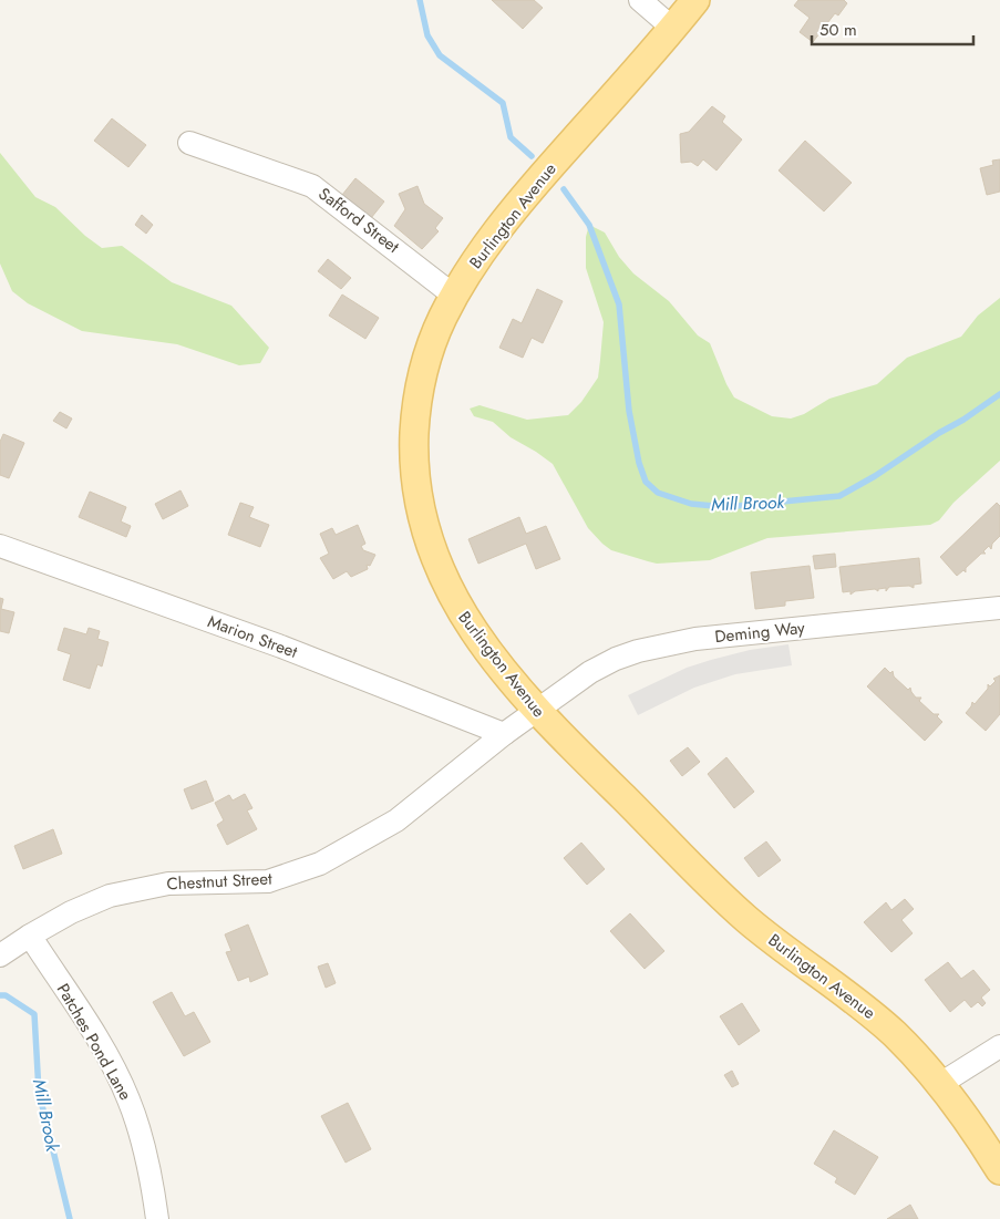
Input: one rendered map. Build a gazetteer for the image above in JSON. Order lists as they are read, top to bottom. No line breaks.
{"streets":{"main road":["Burlington Avenue"],"street":["Safford Street","Deming Way","Marion Street","Chestnut Street","Patches Pond Lane"]},"crossings":[["Burlington Avenue","Safford Street"],["Burlington Avenue","Deming Way"],["Burlington Avenue","Chestnut Street"],["Deming Way","Chestnut Street"],["Marion Street","Chestnut Street"],["Chestnut Street","Patches Pond Lane"]],"water":["Mill Brook"],"scale_bar":"50 m"}
